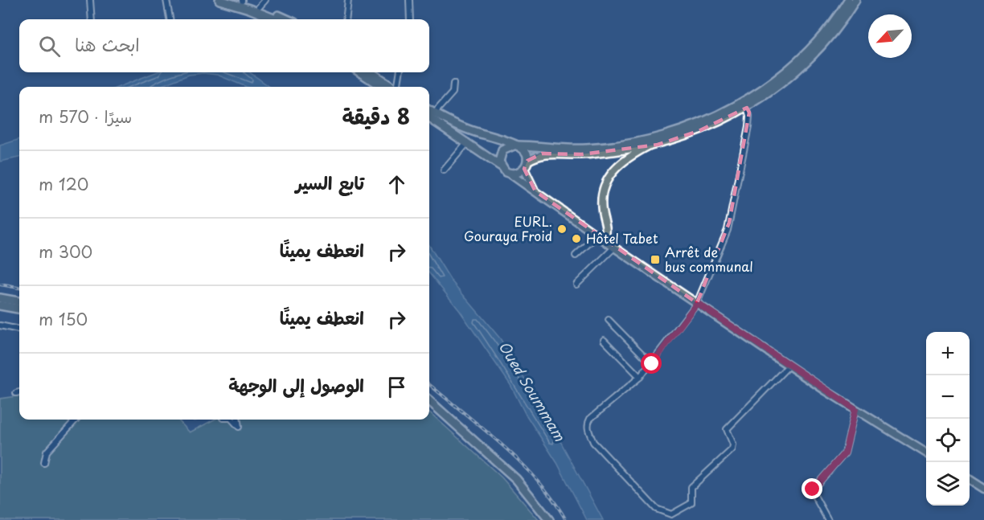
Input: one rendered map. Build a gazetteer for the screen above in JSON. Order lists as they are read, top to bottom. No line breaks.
{"water":["Oued Soummam"],"places":{"other":["EURL. Gouraya Froid","Hôtel Tabet"],"transit":["Arrêt de bus communal"]},"north":"bottom left","page":{"search":"ابحث هنا","heading":["8 دقيقة","سيرًا · 570 m"],"list":[["تابع السير","120 m"],["انعطف يمينًا","300 m"],["انعطف يمينًا","150 m"],"الوصول إلى الوجهة"],"map_buttons":["+","−"]}}
